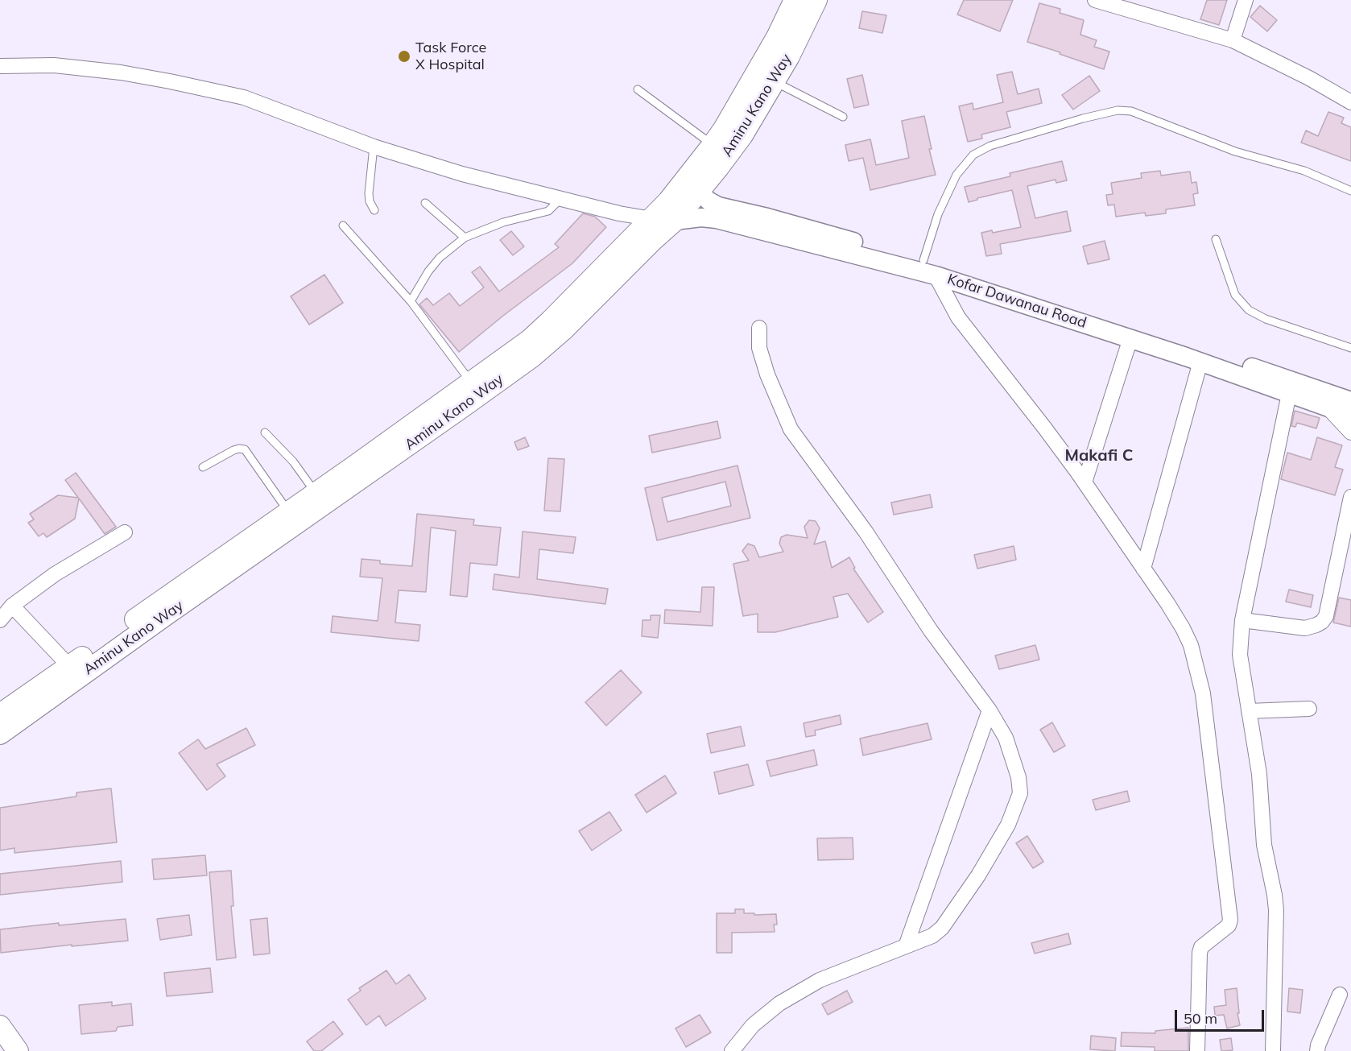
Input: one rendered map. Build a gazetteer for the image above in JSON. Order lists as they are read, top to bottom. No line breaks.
{"streets":{"main road":["Aminu Kano Way"],"street":["Kofar Dawanau Road"]},"crossings":[["Aminu Kano Way","Kofar Dawanau Road"]],"districts":["Makafi C"],"places":["Task Force X Hospital"],"scale_bar":"50 m"}
